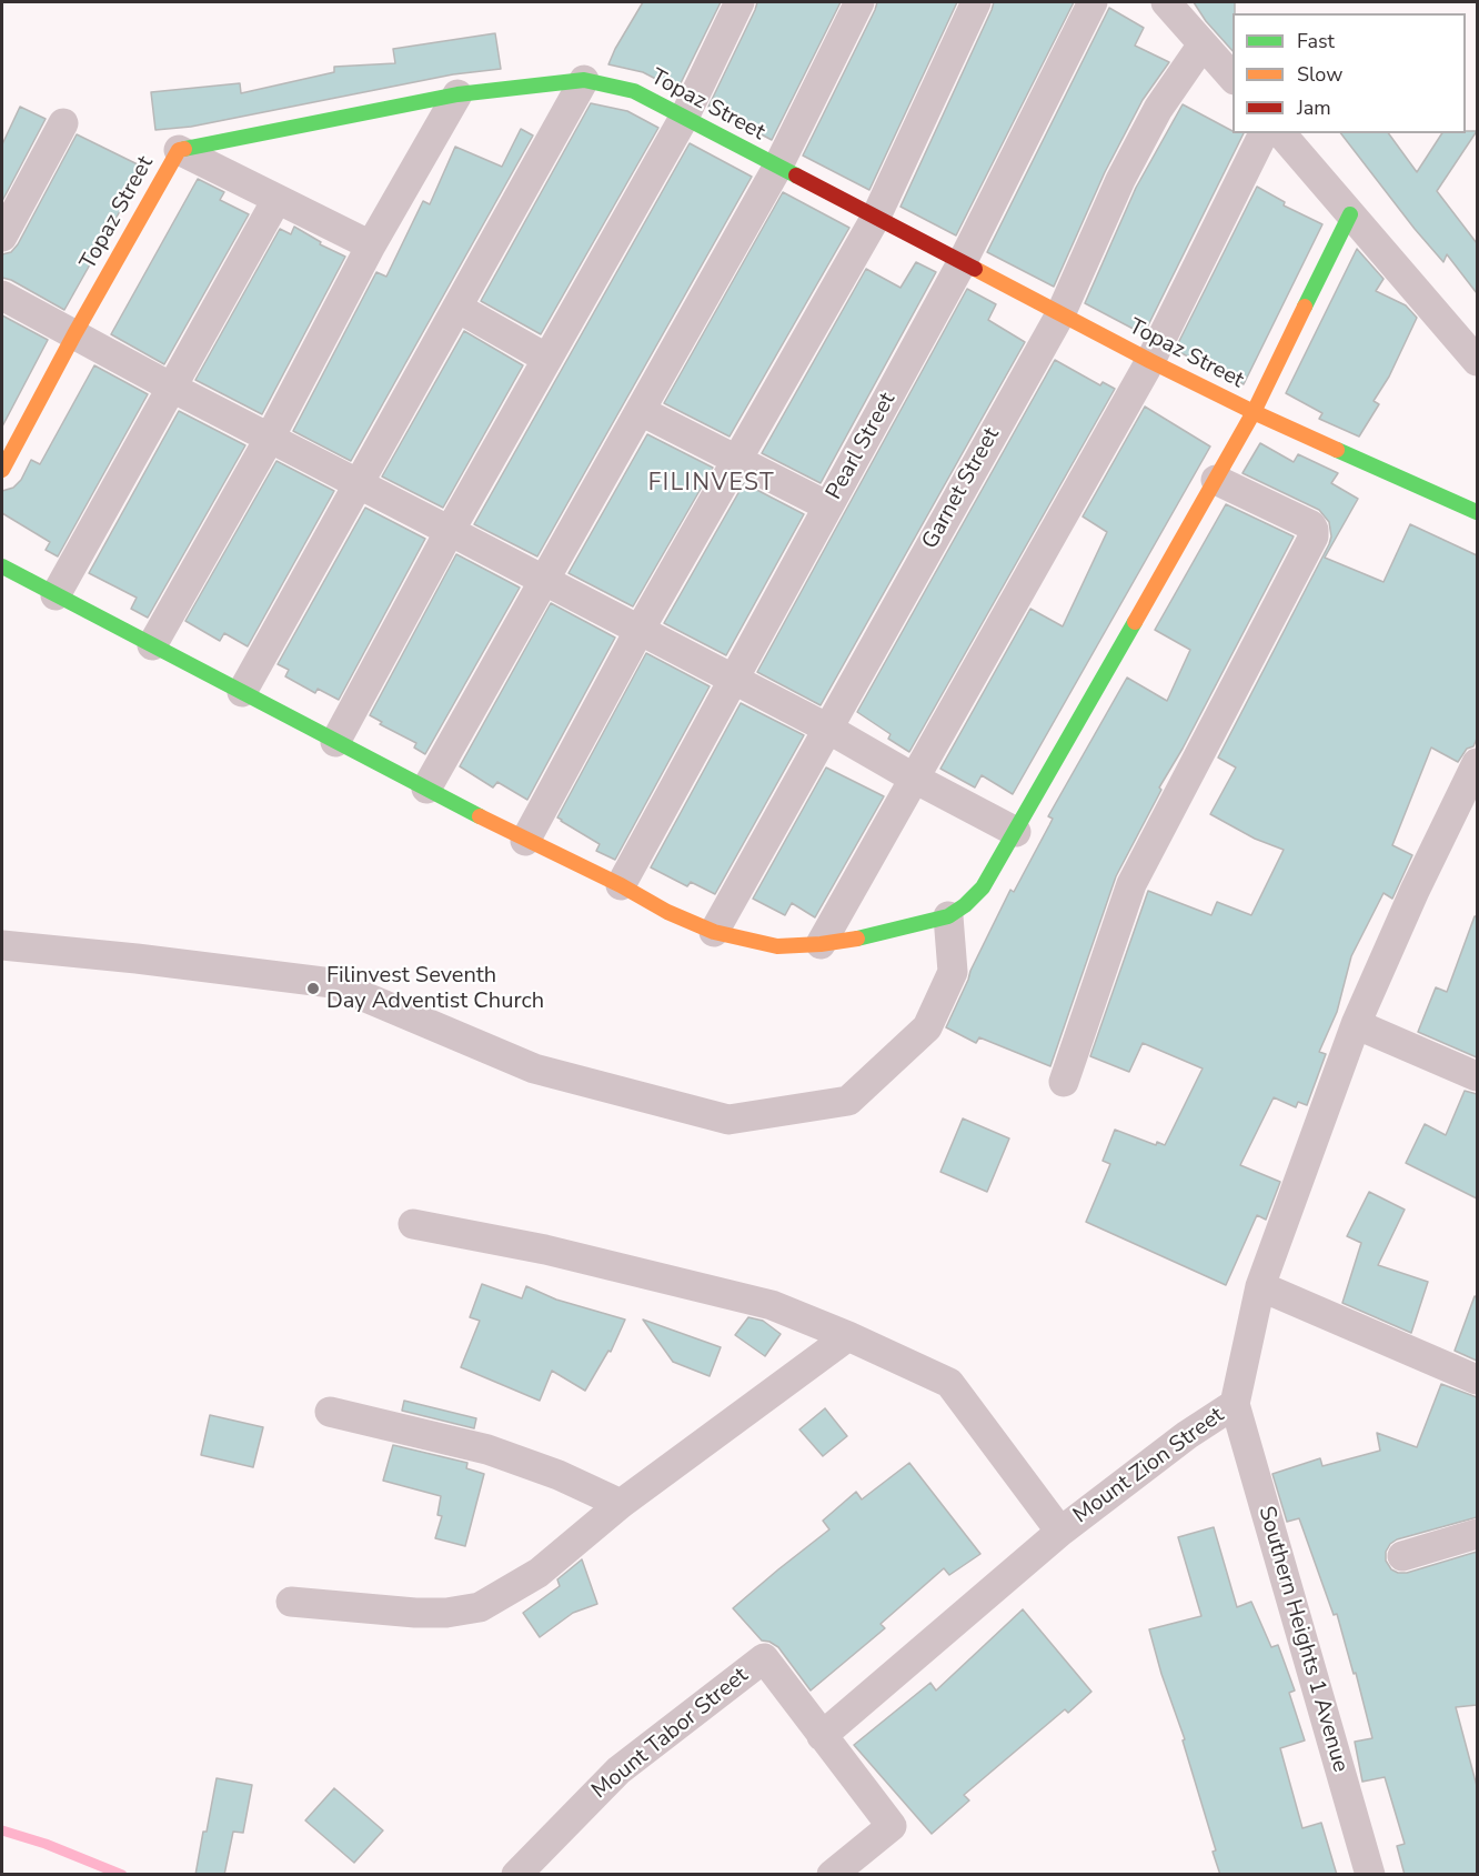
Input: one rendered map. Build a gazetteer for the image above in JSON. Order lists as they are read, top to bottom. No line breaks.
{"streets":{"street":["Topaz Street","Pearl Street","Garnet Street","Mount Zion Street","Southern Heights 1 Avenue","Mount Tabor Street"]},"crossings":[["Topaz Street","Pearl Street"],["Topaz Street","Garnet Street"],["Mount Zion Street","Southern Heights 1 Avenue"],["Mount Zion Street","Mount Tabor Street"]],"districts":["FILINVEST"],"places":["Filinvest Seventh Day Adventist Church"],"legend":["Fast","Slow","Jam"]}
